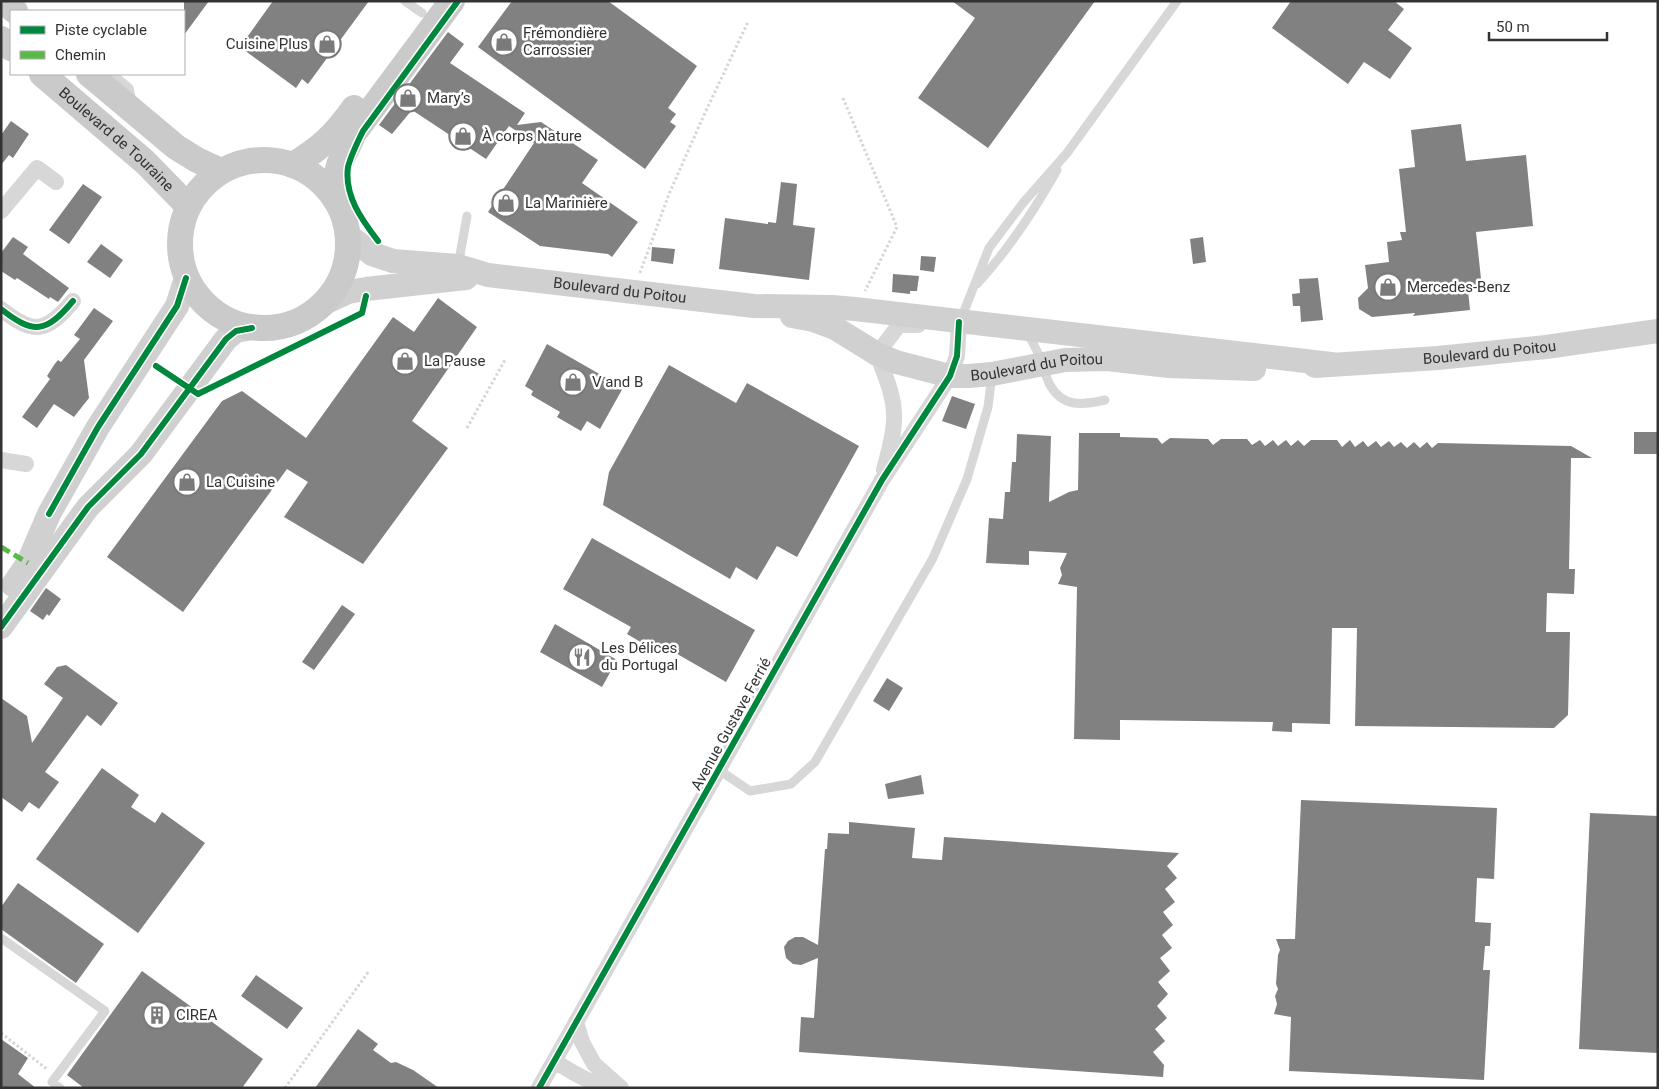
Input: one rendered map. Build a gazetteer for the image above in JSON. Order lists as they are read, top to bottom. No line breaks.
{"streets":{"main road":["Boulevard de Touraine","Boulevard du Poitou"],"street":["Avenue Gustave Ferrié"]},"crossings":[["Boulevard de Touraine","Boulevard du Poitou"],["Boulevard du Poitou","Avenue Gustave Ferrié"]],"places":{"shop":["Frémondière Carrossier","Cuisine Plus","Mary’s","À corps Nature","La Marinière","Mercedes-Benz","La Pause","V and B","La Cuisine"],"restaurant":["Les Délices du Portugal"],"building":["CIREA"]},"legend":["Piste cyclable","Chemin"],"scale_bar":"50 m"}
